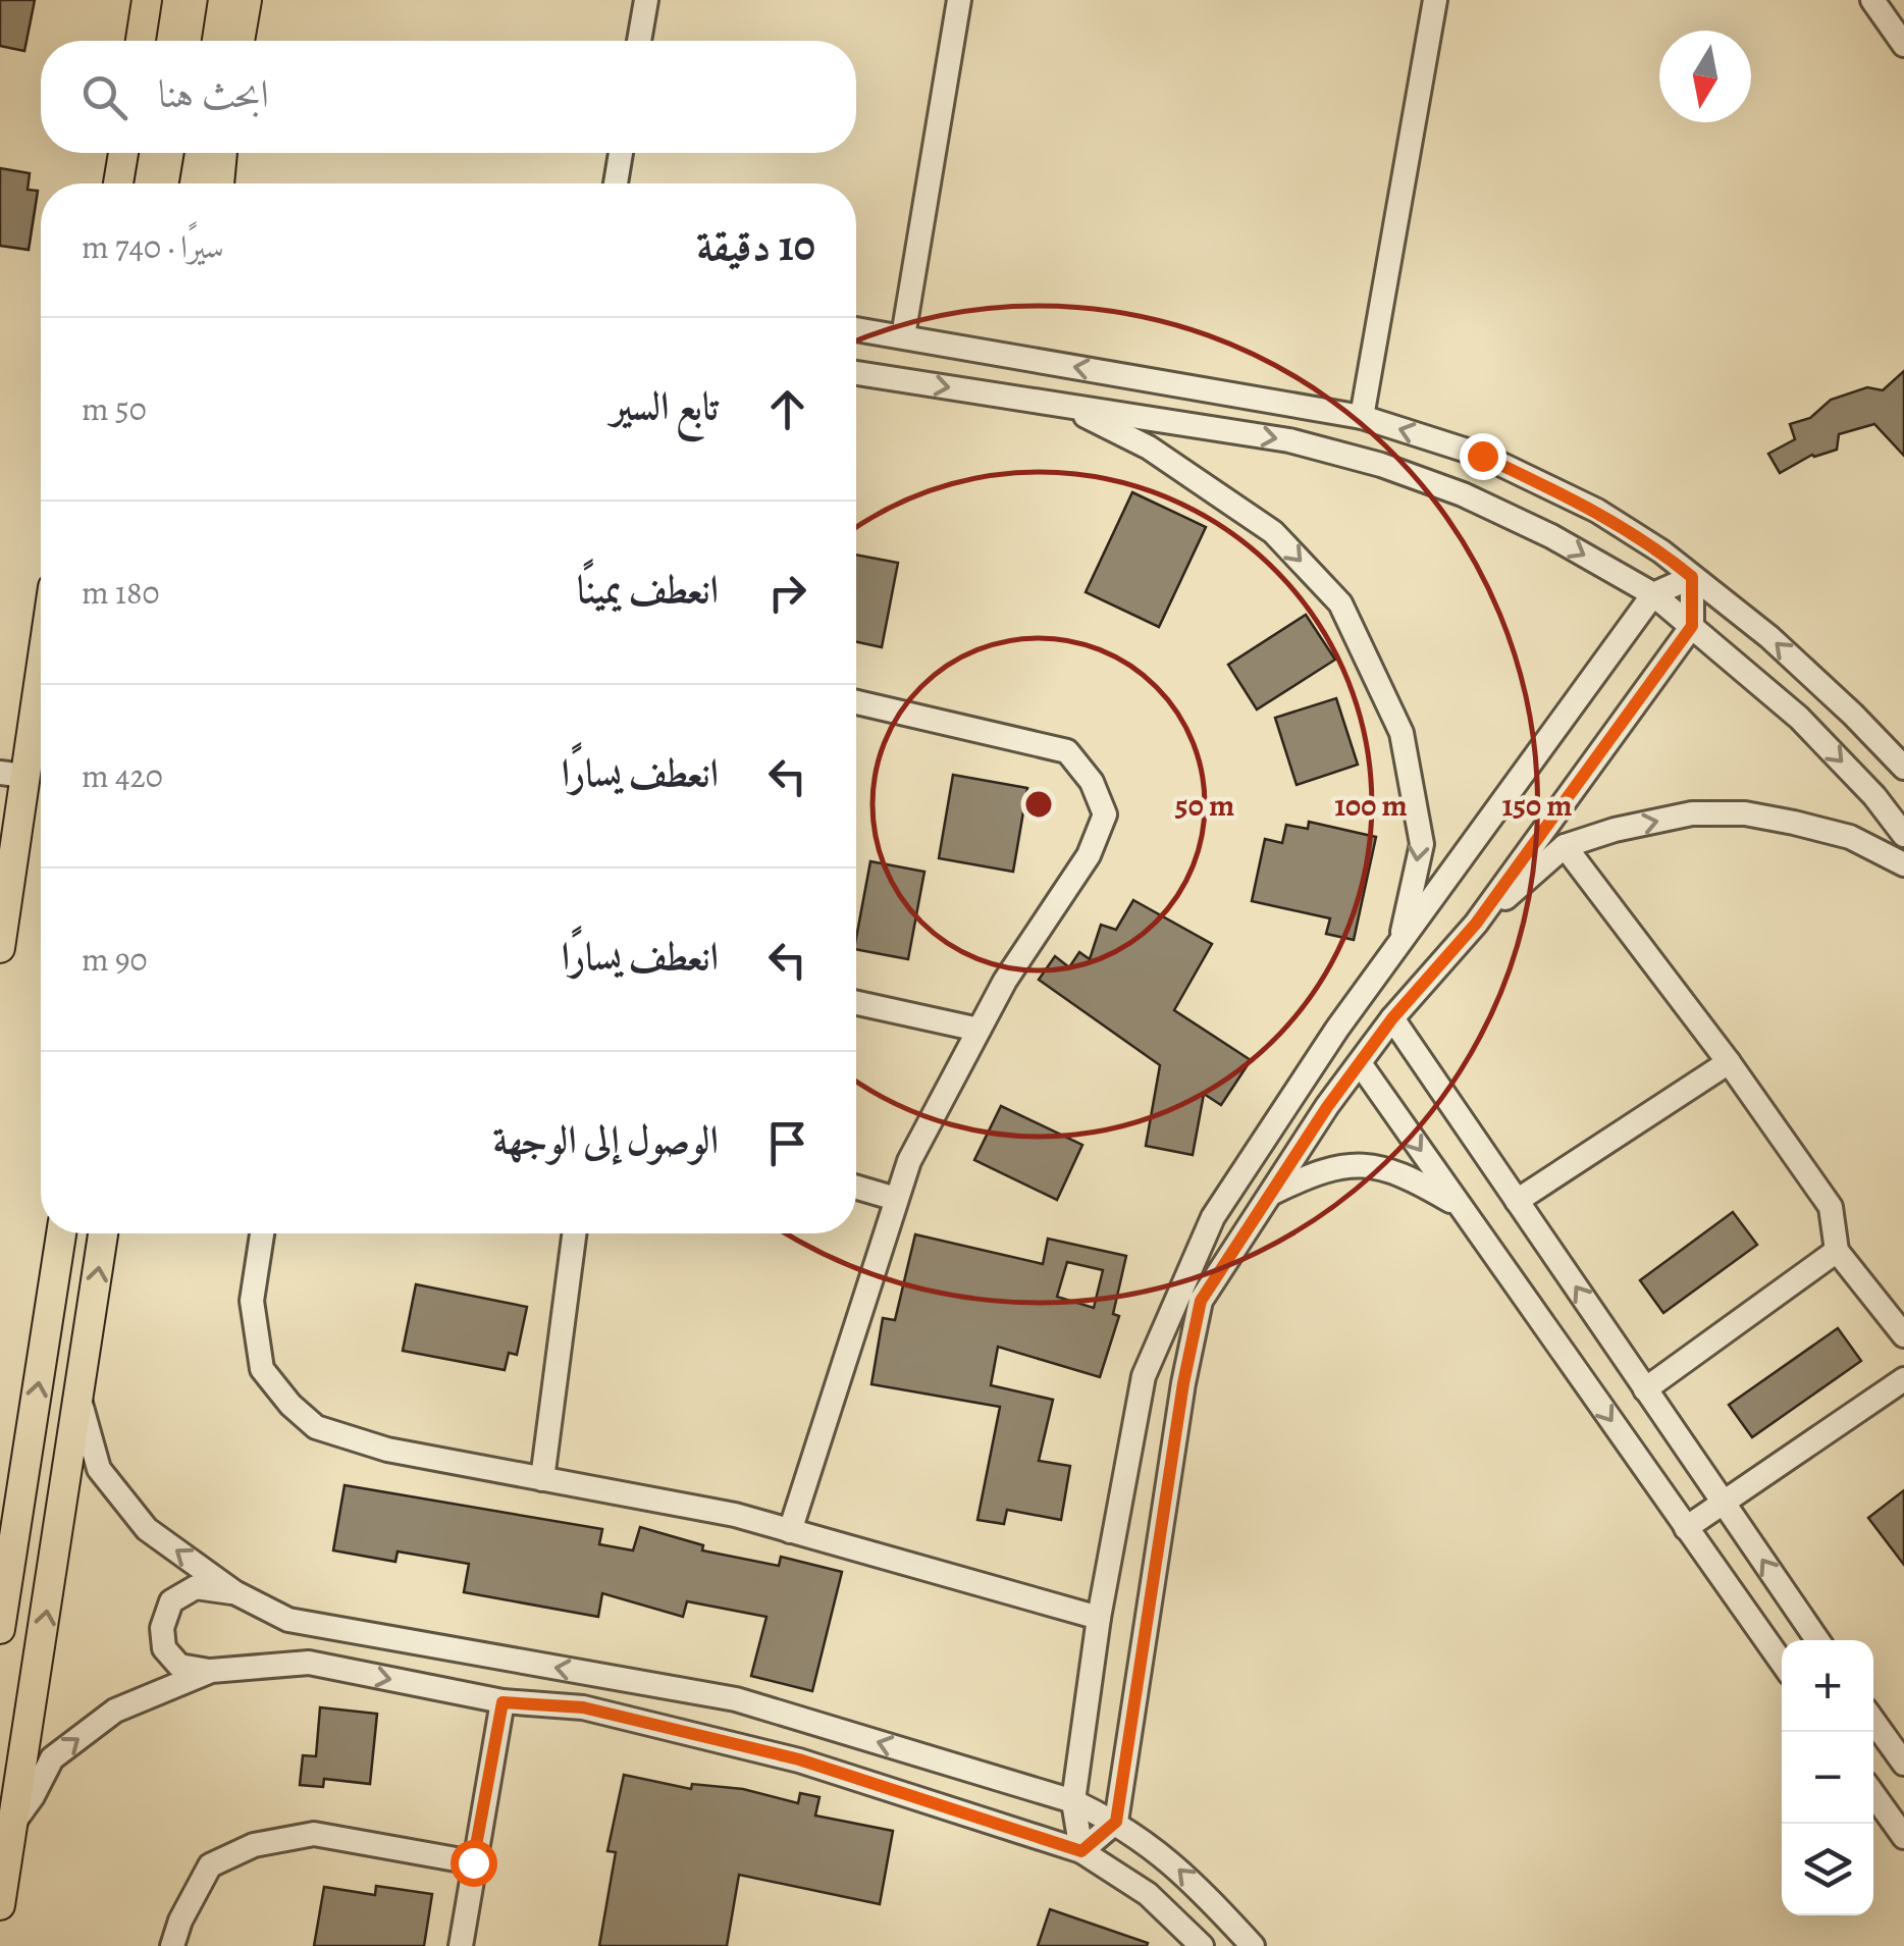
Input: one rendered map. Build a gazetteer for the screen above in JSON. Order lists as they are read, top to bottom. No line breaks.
{"north":"bottom","page":{"search":"ابحث هنا","heading":["10 دقيقة","سيرًا · 740 m"],"list":[["تابع السير","50 m"],["انعطف يمينًا","180 m"],["انعطف يسارًا","420 m"],["انعطف يسارًا","90 m"],"الوصول إلى الوجهة"],"map_buttons":["+","−"]},"rings":["50 m","100 m","150 m"]}
